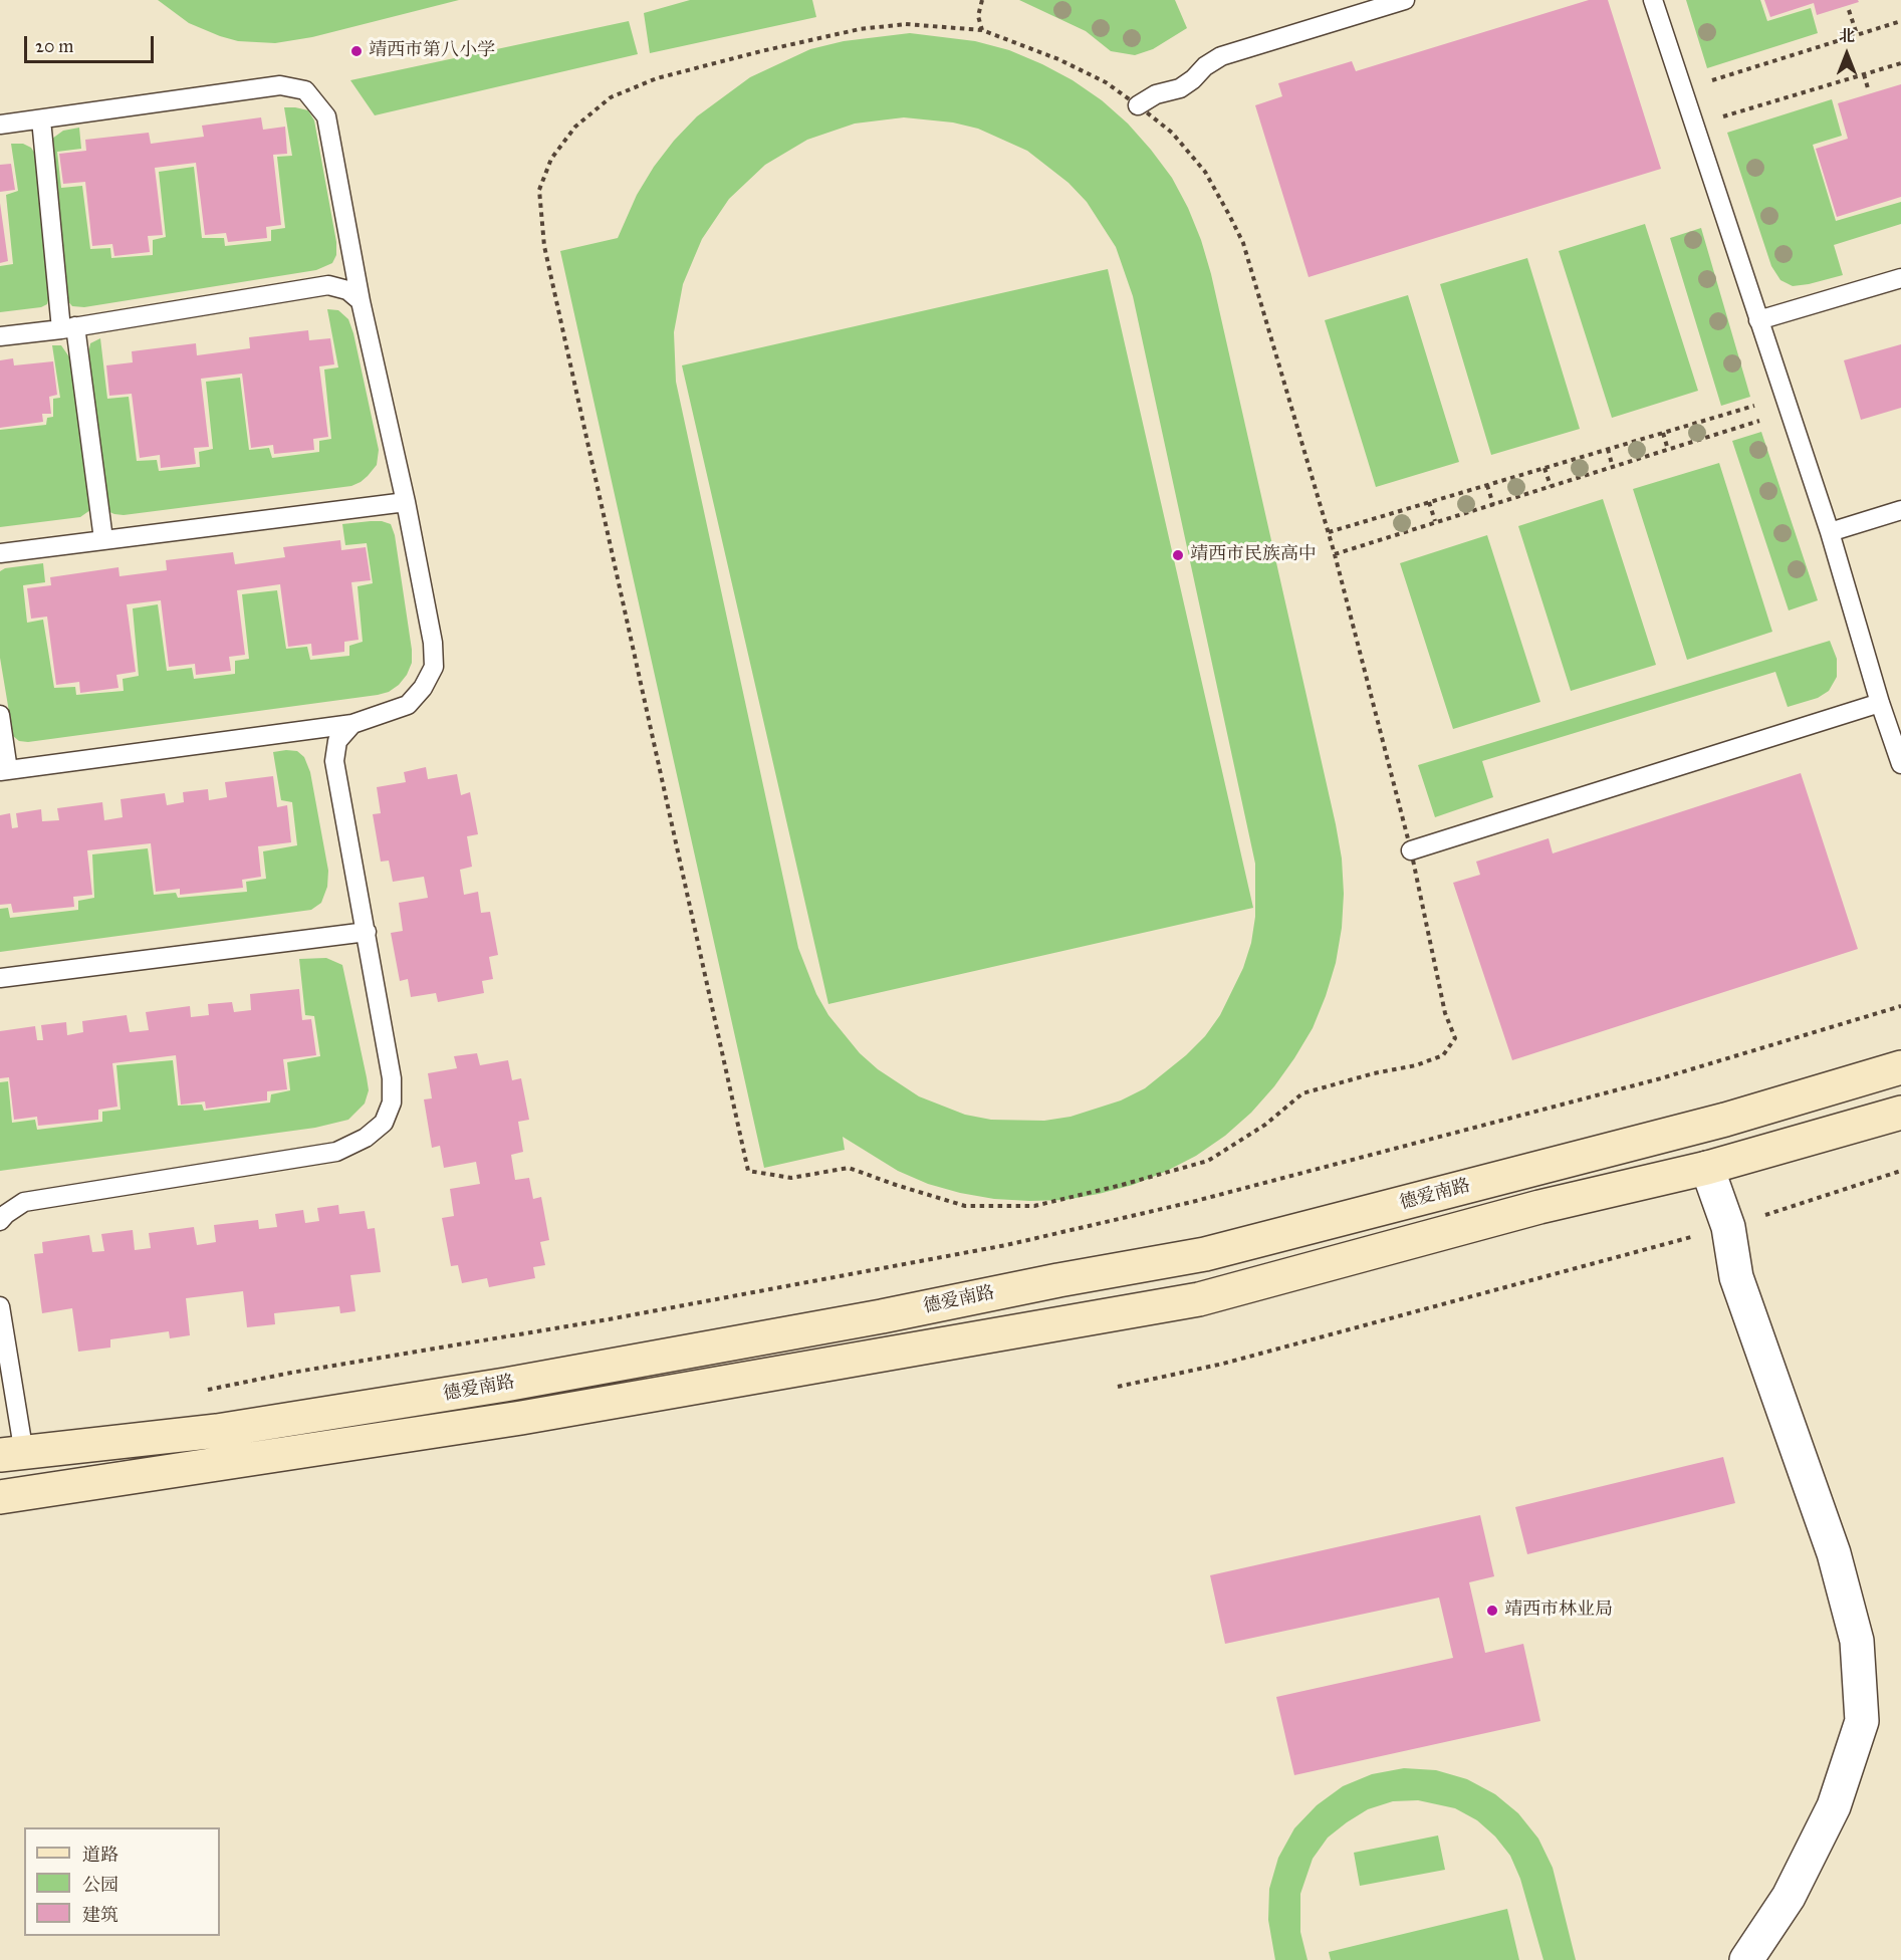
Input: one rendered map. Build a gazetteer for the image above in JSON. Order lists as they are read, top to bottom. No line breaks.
{"streets":{"main road":["德爱南路"]},"places":["靖西市第八小学","靖西市民族高中","靖西市林业局"],"legend":["道路","公园","建筑"],"scale_bar":"20 m","north":"top"}
